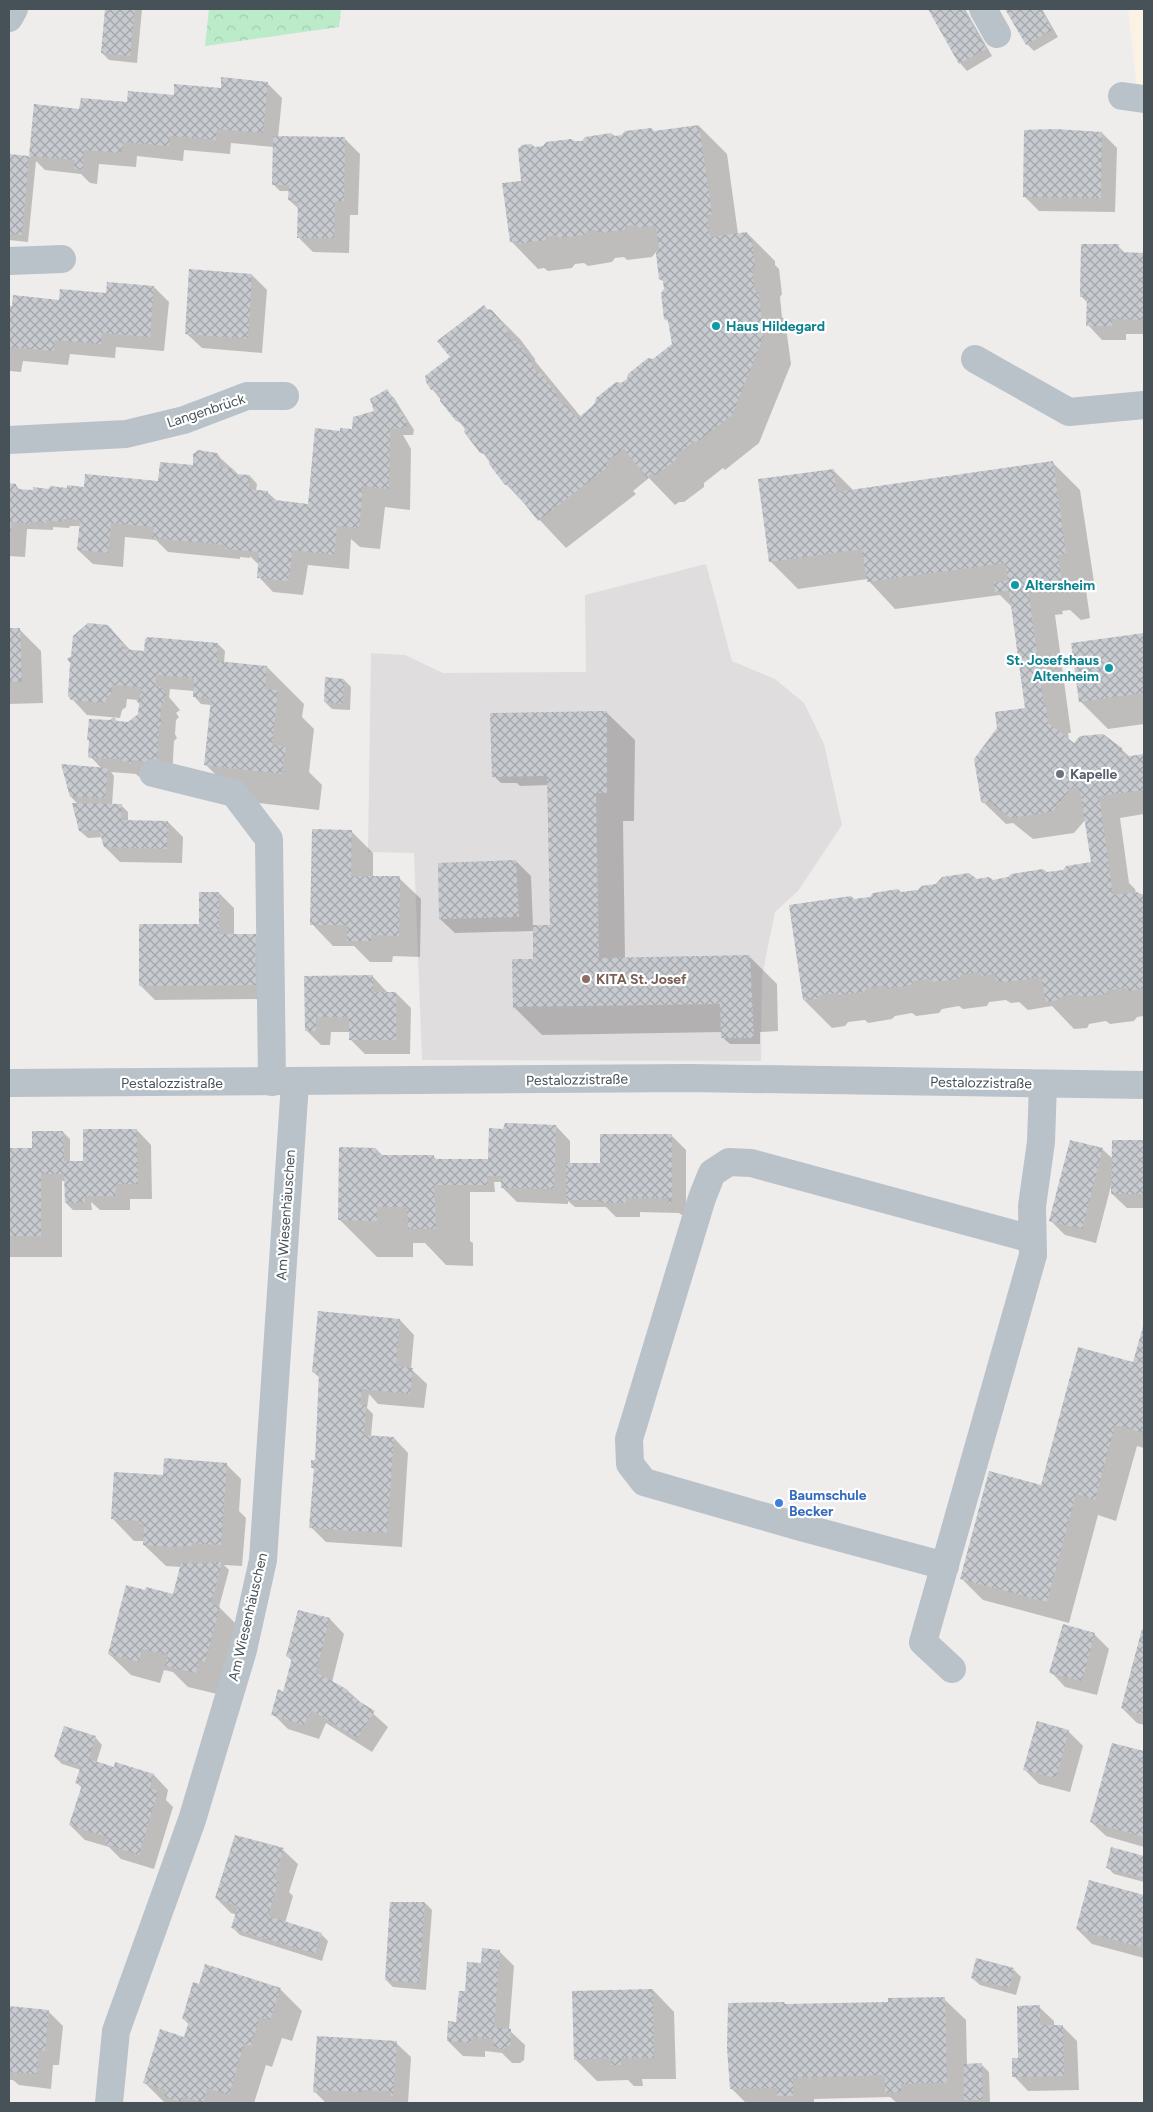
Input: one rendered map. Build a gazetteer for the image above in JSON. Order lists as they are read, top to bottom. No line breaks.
{"streets":{"street":["Langenbrück","Pestalozzistraße","Am Wiesenhäuschen"]},"crossings":[["Pestalozzistraße","Am Wiesenhäuschen"]],"places":["Haus Hildegard","Altersheim","St. Josefshaus Altenheim","Kapelle","KITA St. Josef","Baumschule Becker"]}
